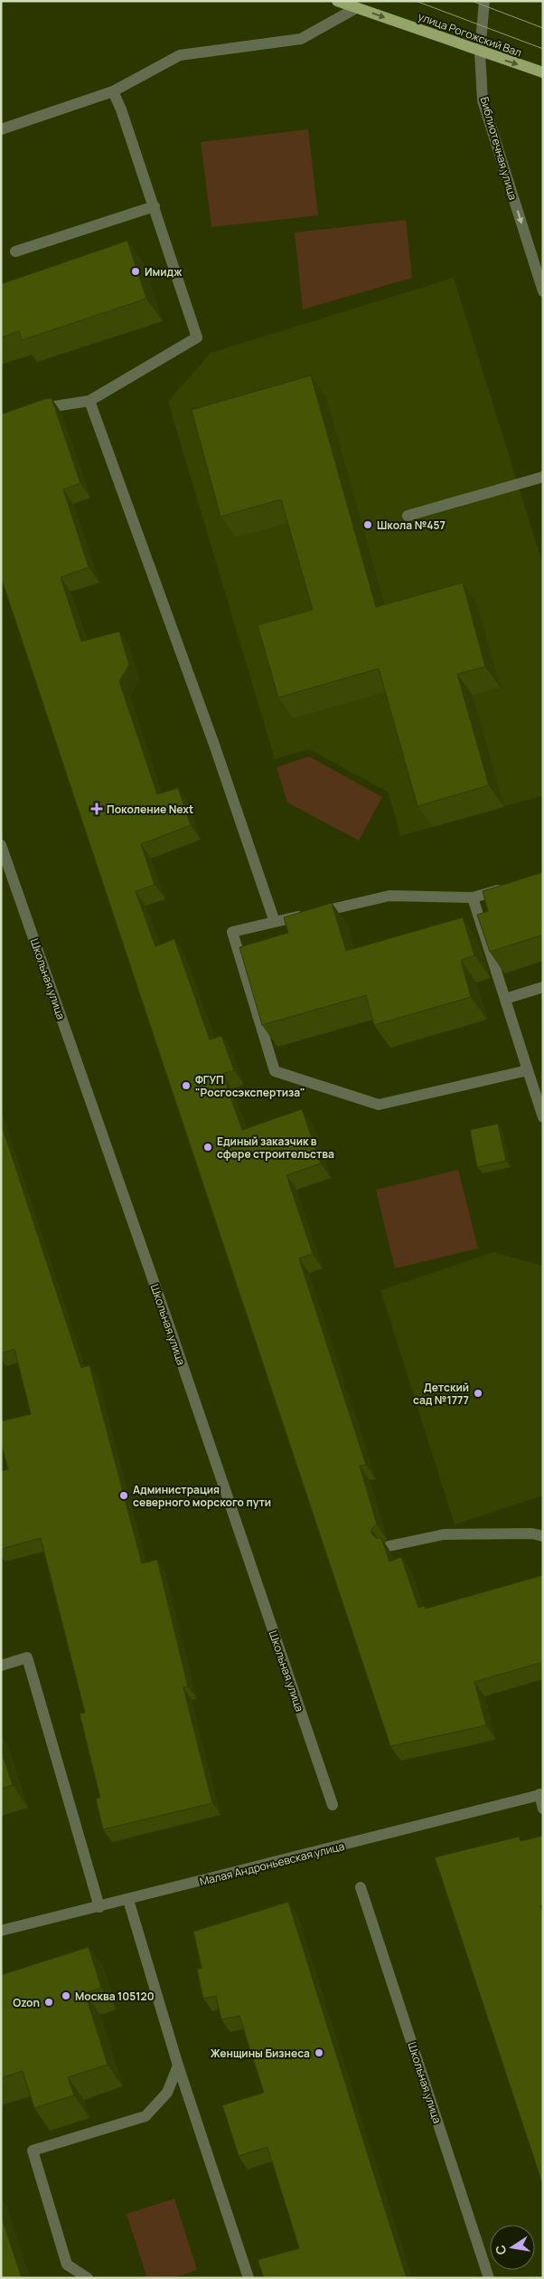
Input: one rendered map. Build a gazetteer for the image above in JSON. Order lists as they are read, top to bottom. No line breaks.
{"streets":{"main road":["улица Рогожский Вал"],"street":["Библиотечная улица","Школьная улица","Малая Андроньевская улица"]},"crossings":[["улица Рогожский Вал","Библиотечная улица"]],"one_way":["улица Рогожский Вал","Библиотечная улица"],"places":{"other":["Имидж","Школа №457","ФГУП \"Росгосэкспертиза\"","Единый заказчик в сфере строительства","Детский сад №1777","Администрация северного морского пути","Москва 105120","Ozon","Женщины Бизнеса"],"health":["Поколение Next"]},"north":"left"}
